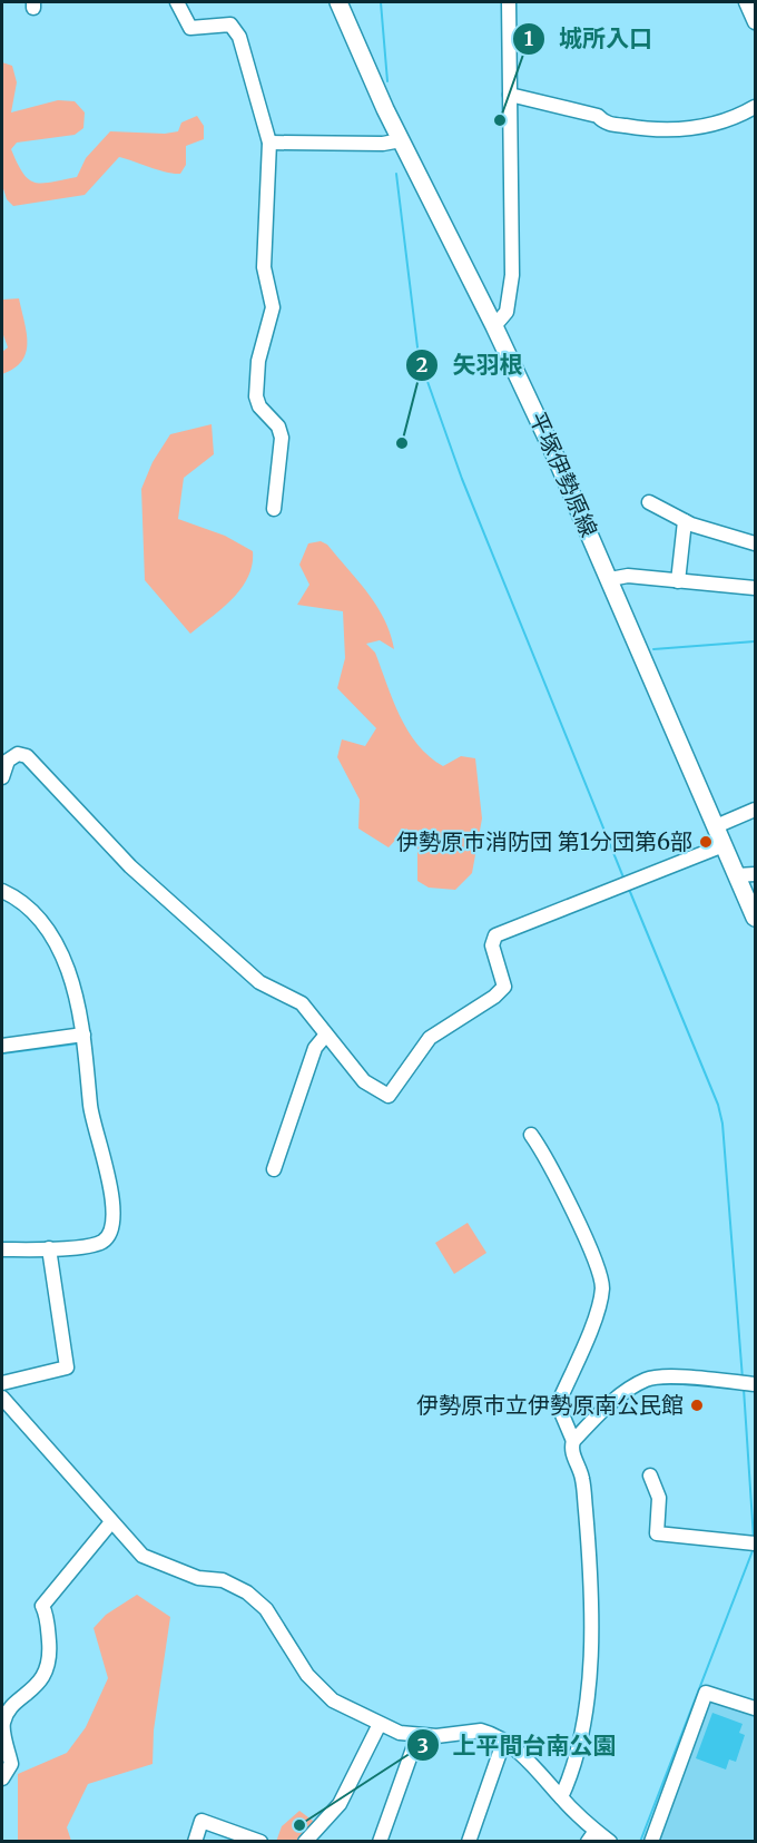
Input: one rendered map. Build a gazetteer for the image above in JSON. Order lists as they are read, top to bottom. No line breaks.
{"streets":{"main road":["平塚伊勢原線"]},"places":["城所入口","矢羽根","伊勢原市消防団 第1分団第6部","伊勢原市立伊勢原南公民館","上平間台南公園"]}
